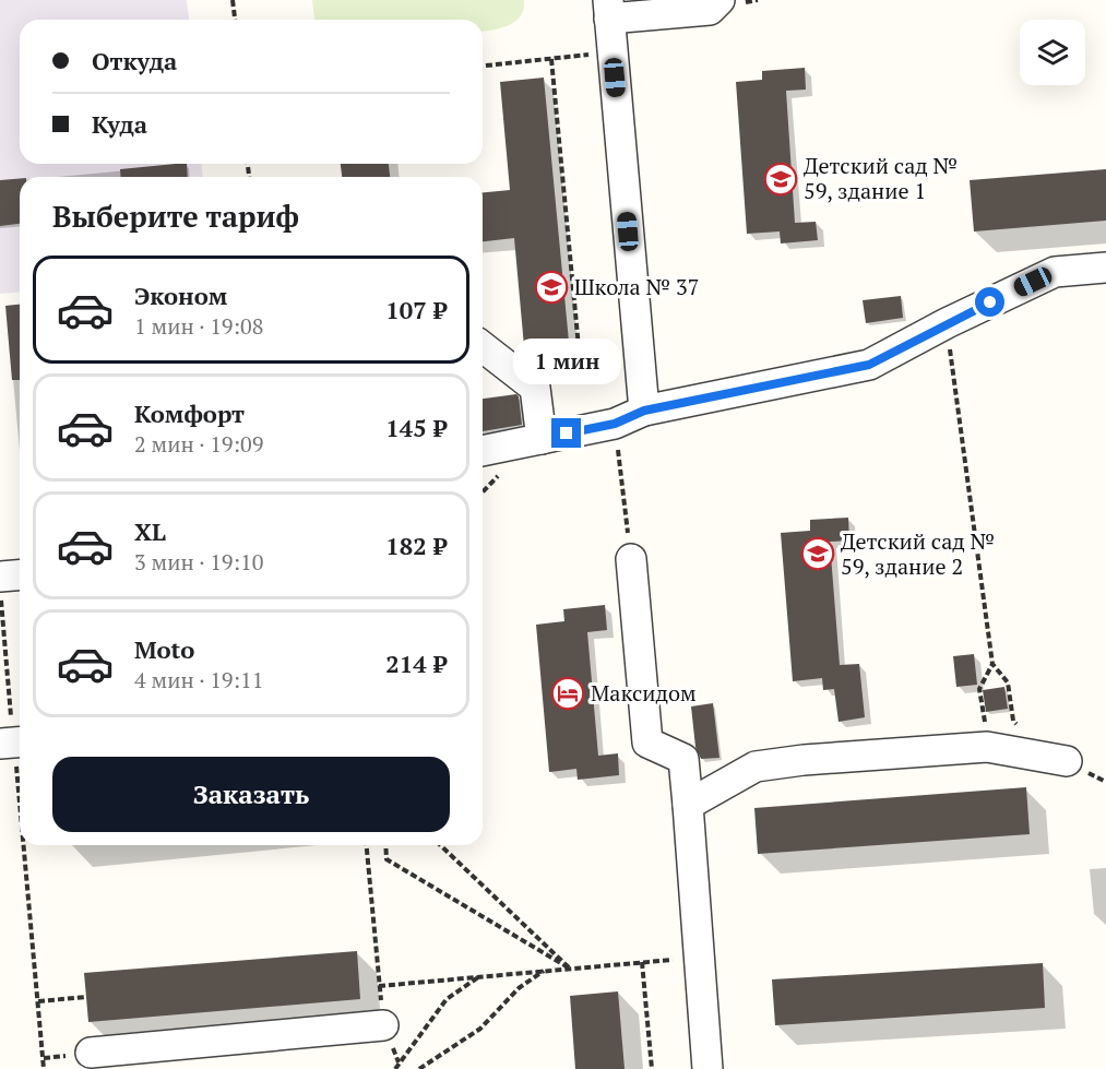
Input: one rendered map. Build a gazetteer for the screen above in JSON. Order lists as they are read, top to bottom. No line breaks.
{"places":{"school or university":["Детский сад № 59, здание 1","Школа № 37","Детский сад № 59, здание 2"],"hotel":["Максидом"]},"page":{"banner":["Откуда","Куда"],"heading":"Выберите тариф","list":[{"name":"Эконом","note":"1 мин · 19:08","value":"107 ₽"},{"name":"Комфорт","note":"2 мин · 19:09","value":"145 ₽"},{"name":"XL","note":"3 мин · 19:10","value":"182 ₽"},{"name":"Moto","note":"4 мин · 19:11","value":"214 ₽"}],"bubble":"1 мин","buttons":"Заказать"}}
